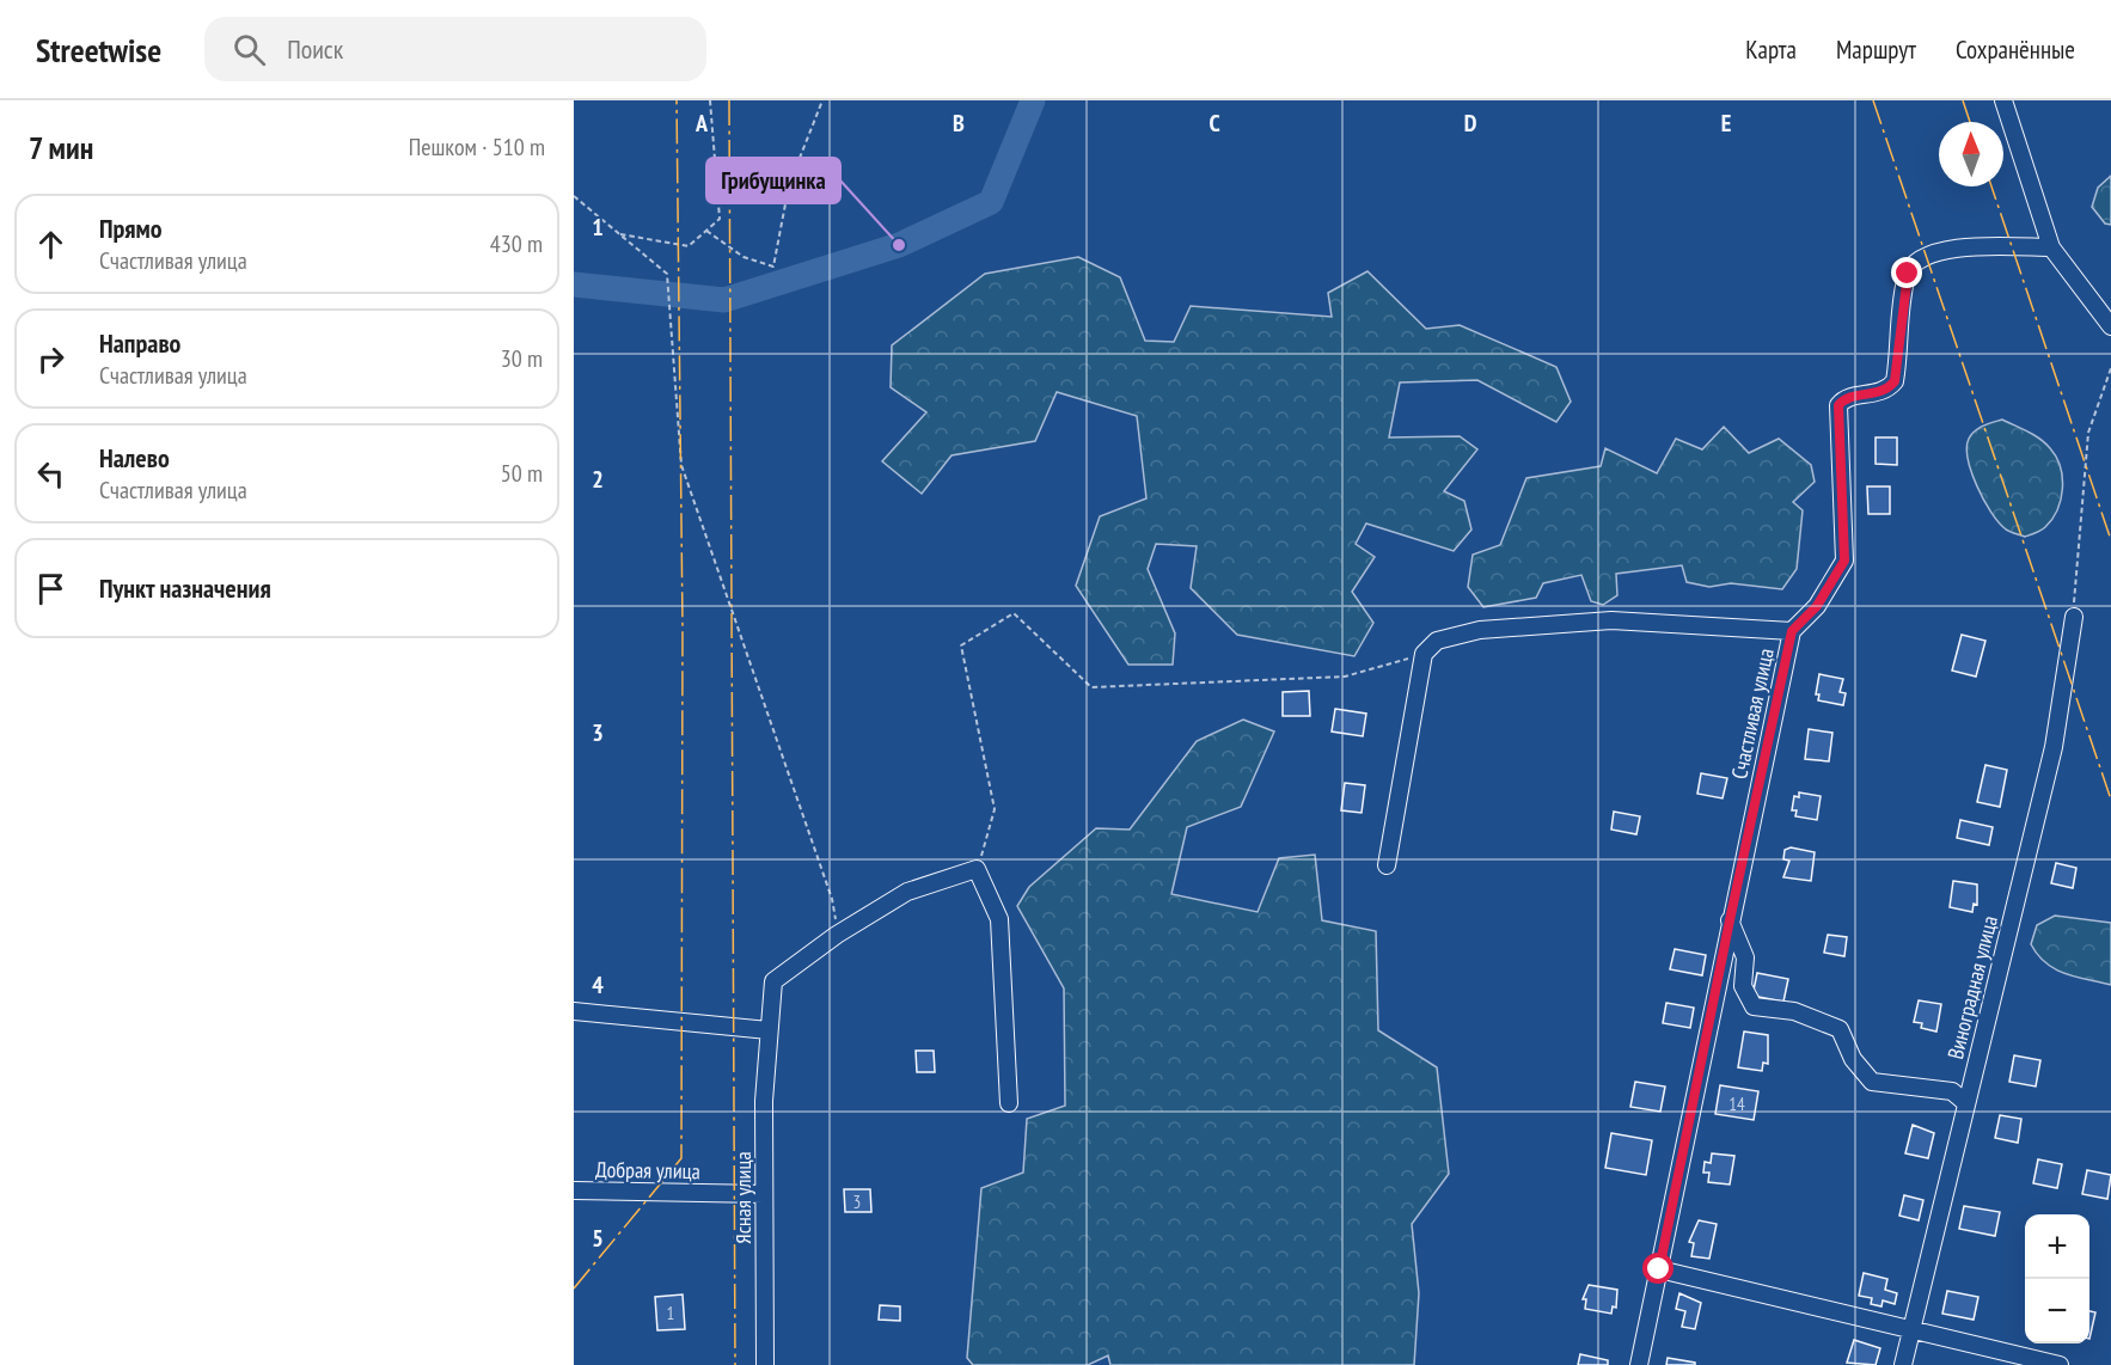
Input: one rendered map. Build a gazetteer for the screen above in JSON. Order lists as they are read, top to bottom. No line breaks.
{"streets":{"street":["Счастливая улица","Виноградная улица","Добрая улица","Ясная улица"]},"crossings":[["Добрая улица","Ясная улица"]],"places":["Грибущинка"],"house_numbers":["14","3","1"],"north":"top","page":{"header":"Streetwise","search":"Поиск","nav":["Карта","Маршрут","Сохранённые"],"heading":["7 мин","Пешком · 510 m"],"list":[["Прямо","Счастливая улица","430 m"],["Направо","Счастливая улица","30 m"],["Налево","Счастливая улица","50 m"],"Пункт назначения"],"map_buttons":["+","−"]},"grid":{"columns":["A","B","C","D","E"],"rows":["1","2","3","4","5"]}}
